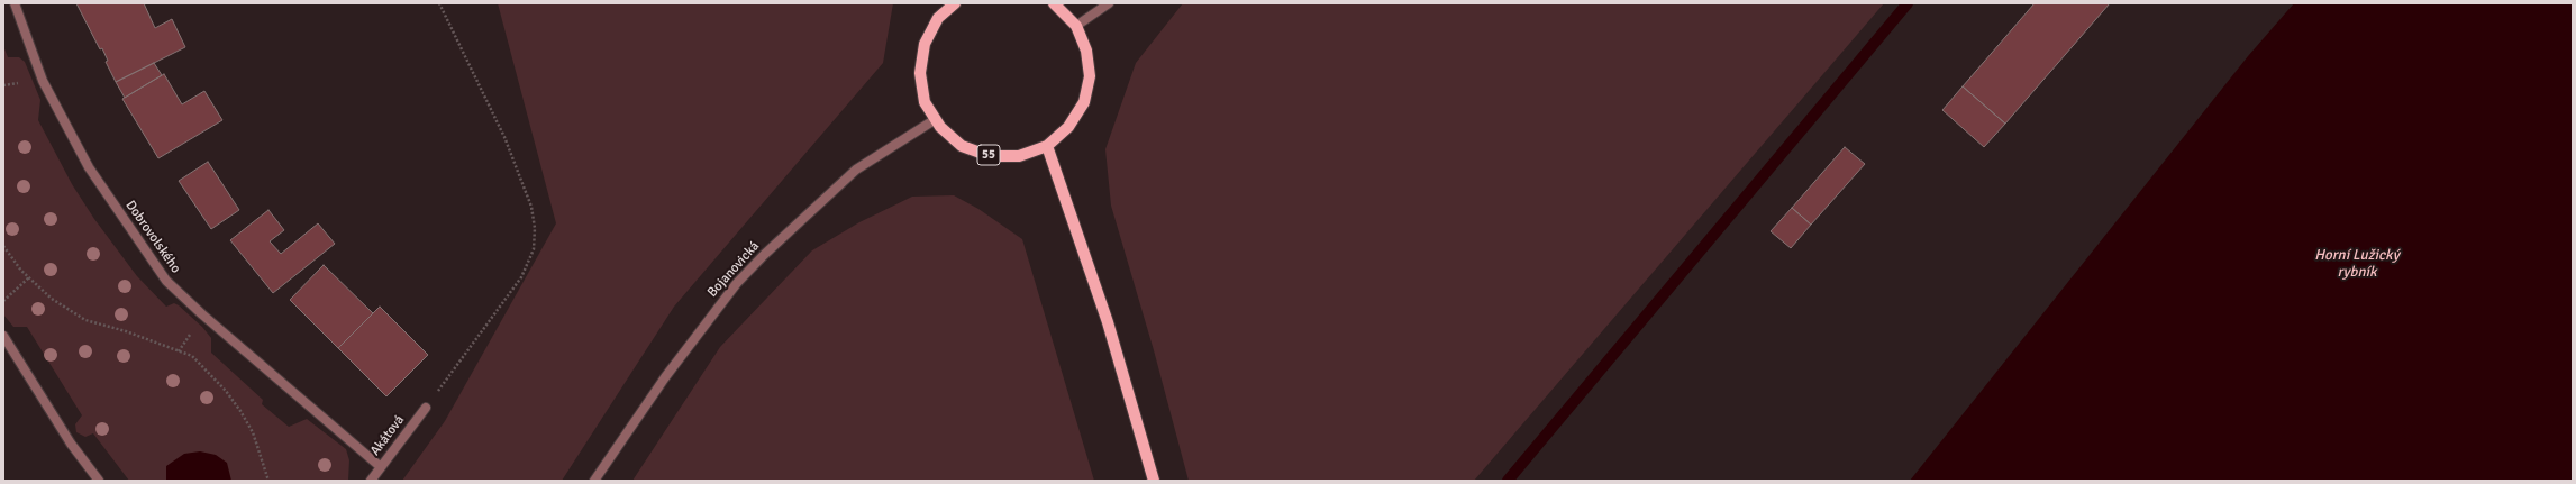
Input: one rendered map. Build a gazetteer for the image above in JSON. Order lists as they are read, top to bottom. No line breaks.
{"streets":{"main road":["55"],"street":["Dobrovolského","Bojanovická","Akátová"]},"crossings":[["55","Bojanovická"],["Dobrovolského","Akátová"]],"water":["Horní Lužický rybník"]}
